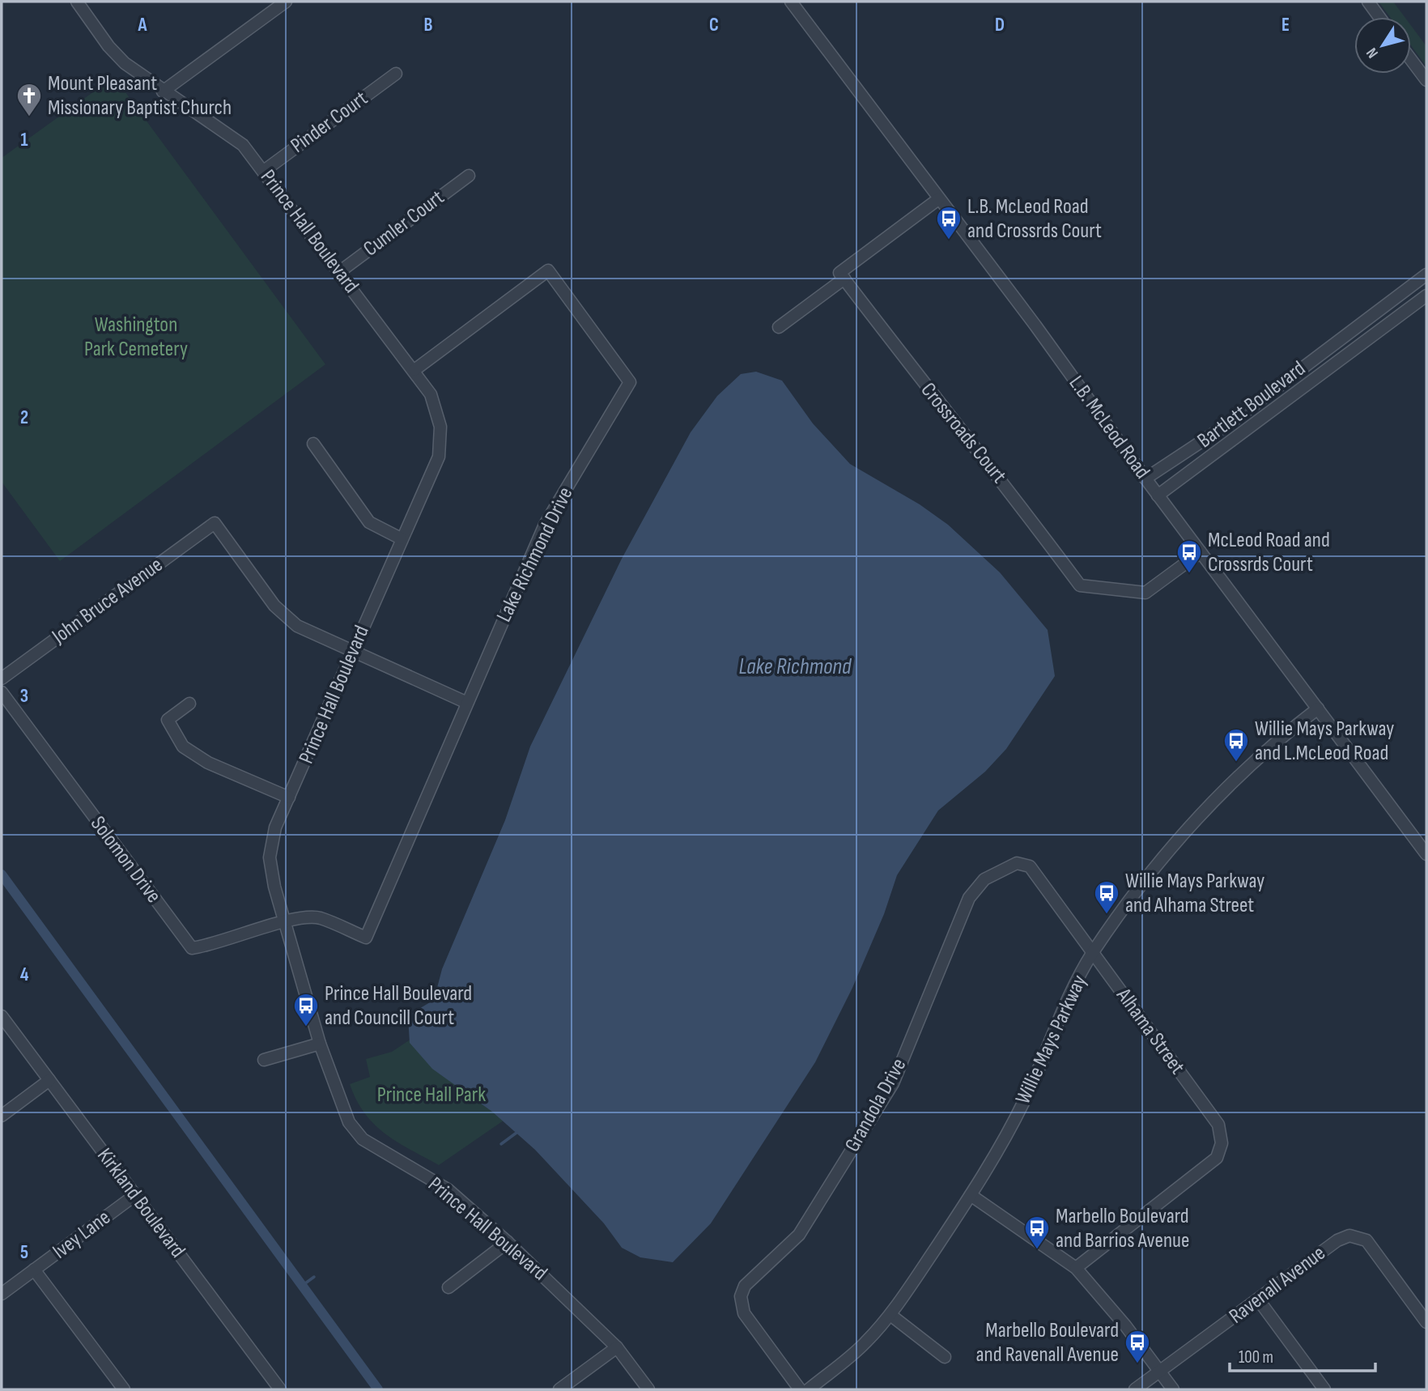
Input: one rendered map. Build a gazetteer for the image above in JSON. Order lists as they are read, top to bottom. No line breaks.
{"streets":{"street":["Pinder Court","Cumler Court","Prince Hall Boulevard","Bartlett Boulevard","L.B. McLeod Road","Crossroads Court","Lake Richmond Drive","John Bruce Avenue","Solomon Drive","Alhama Street","Willie Mays Parkway","Grandola Drive","Kirkland Boulevard","Ivey Lane","Ravenall Avenue"]},"crossings":[["Pinder Court","Prince Hall Boulevard"],["Cumler Court","Prince Hall Boulevard"],["Prince Hall Boulevard","Lake Richmond Drive"],["Prince Hall Boulevard","John Bruce Avenue"],["Prince Hall Boulevard","Solomon Drive"],["Bartlett Boulevard","L.B. McLeod Road"],["L.B. McLeod Road","Crossroads Court"],["L.B. McLeod Road","Willie Mays Parkway"],["Lake Richmond Drive","Solomon Drive"],["Alhama Street","Willie Mays Parkway"],["Alhama Street","Grandola Drive"],["Kirkland Boulevard","Ivey Lane"]],"water":["Lake Richmond"],"parks":["Washington Park Cemetery","Prince Hall Park"],"places":{"church":["Mount Pleasant Missionary Baptist Church"],"bus stop":["L.B. McLeod Road and Crossrds Court","McLeod Road and Crossrds Court","Willie Mays Parkway and L.McLeod Road","Willie Mays Parkway and Alhama Street","Prince Hall Boulevard and Councill Court","Marbello Boulevard and Barrios Avenue","Marbello Boulevard and Ravenall Avenue"]},"scale_bar":"100 m","north":"bottom left","grid":{"columns":["A","B","C","D","E"],"rows":["1","2","3","4","5"]}}
